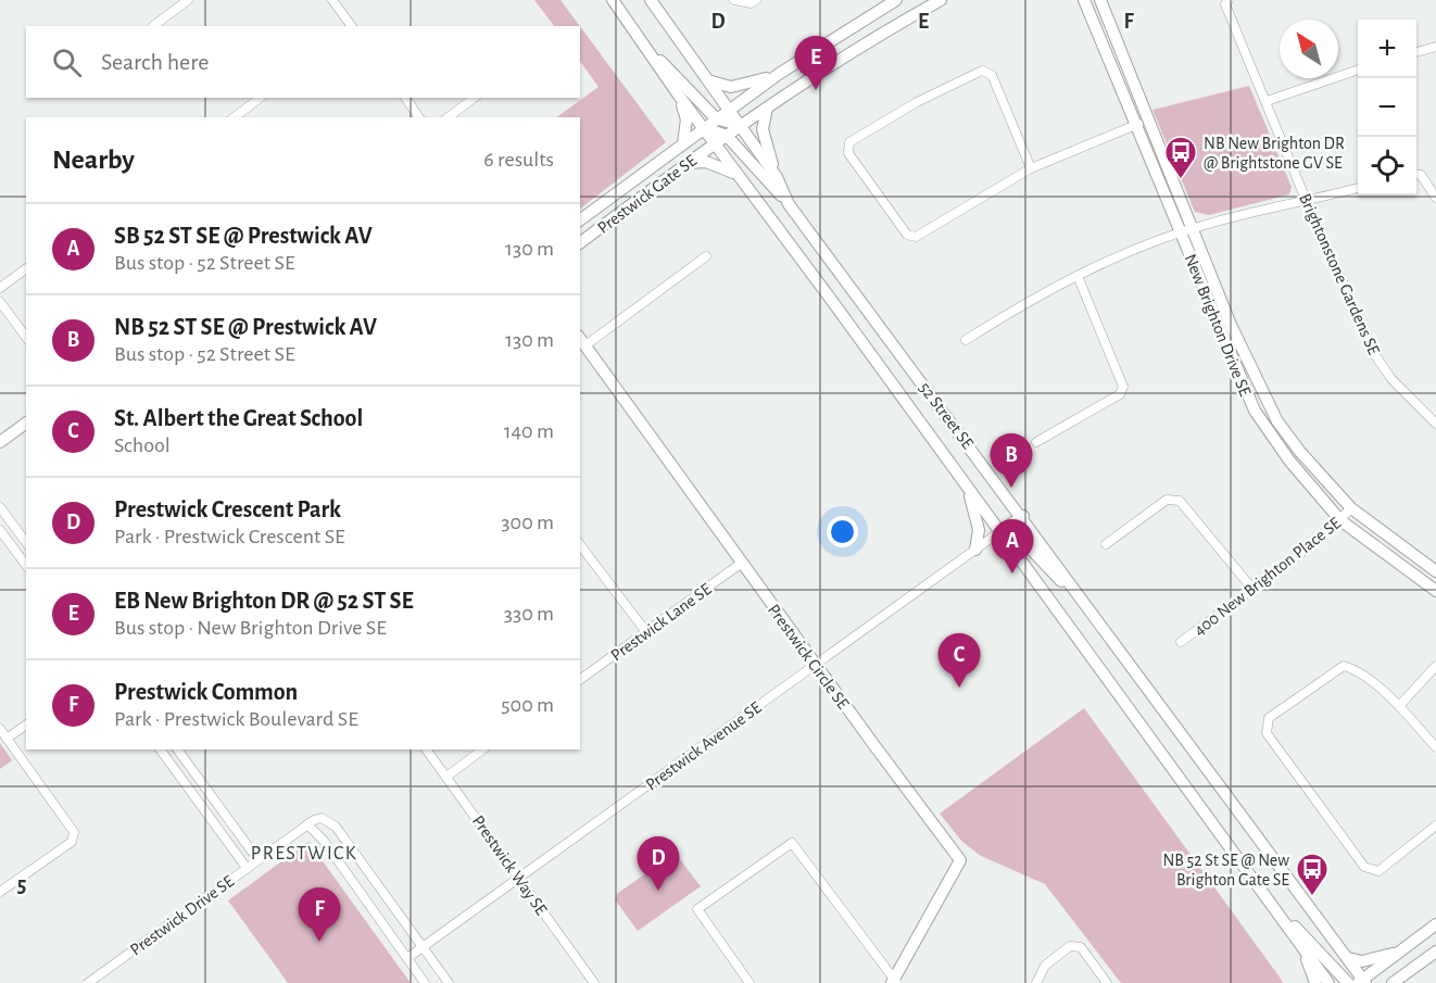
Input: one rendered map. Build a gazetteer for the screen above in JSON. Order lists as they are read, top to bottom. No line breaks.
{"streets":{"main road":["Prestwick Gate SE","New Brighton Drive SE","52 Street SE","Prestwick Circle SE"],"street":["Brightonstone Gardens SE","400 New Brighton Place SE","Prestwick Lane SE","Prestwick Avenue SE","Prestwick Way SE","Prestwick Drive SE"]},"crossings":[["Prestwick Gate SE","52 Street SE"],["New Brighton Drive SE","400 New Brighton Place SE"],["52 Street SE","Prestwick Avenue SE"],["Prestwick Lane SE","Prestwick Circle SE"],["Prestwick Circle SE","Prestwick Avenue SE"],["Prestwick Avenue SE","Prestwick Way SE"]],"districts":["PRESTWICK"],"places":{"bus stop":["NB New Brighton DR @ Brightstone GV SE","NB 52 St SE @ New Brighton Gate SE"]},"north":"top left","page":{"map_buttons":["+","−"],"search":"Search here","pins":["E","B","A","C","D","F"],"heading":["Nearby","6 results"],"list":[{"mark":"A","name":"SB 52 ST SE @ Prestwick AV","note":"Bus stop · 52 Street SE","value":"130 m"},{"mark":"B","name":"NB 52 ST SE @ Prestwick AV","note":"Bus stop · 52 Street SE","value":"130 m"},{"mark":"C","name":"St. Albert the Great School","note":"School","value":"140 m"},{"mark":"D","name":"Prestwick Crescent Park","note":"Park · Prestwick Crescent SE","value":"300 m"},{"mark":"E","name":"EB New Brighton DR @ 52 ST SE","note":"Bus stop · New Brighton Drive SE","value":"330 m"},{"mark":"F","name":"Prestwick Common","note":"Park · Prestwick Boulevard SE","value":"500 m"}]},"grid":{"columns":["D","E","F"],"rows":["5"]}}
